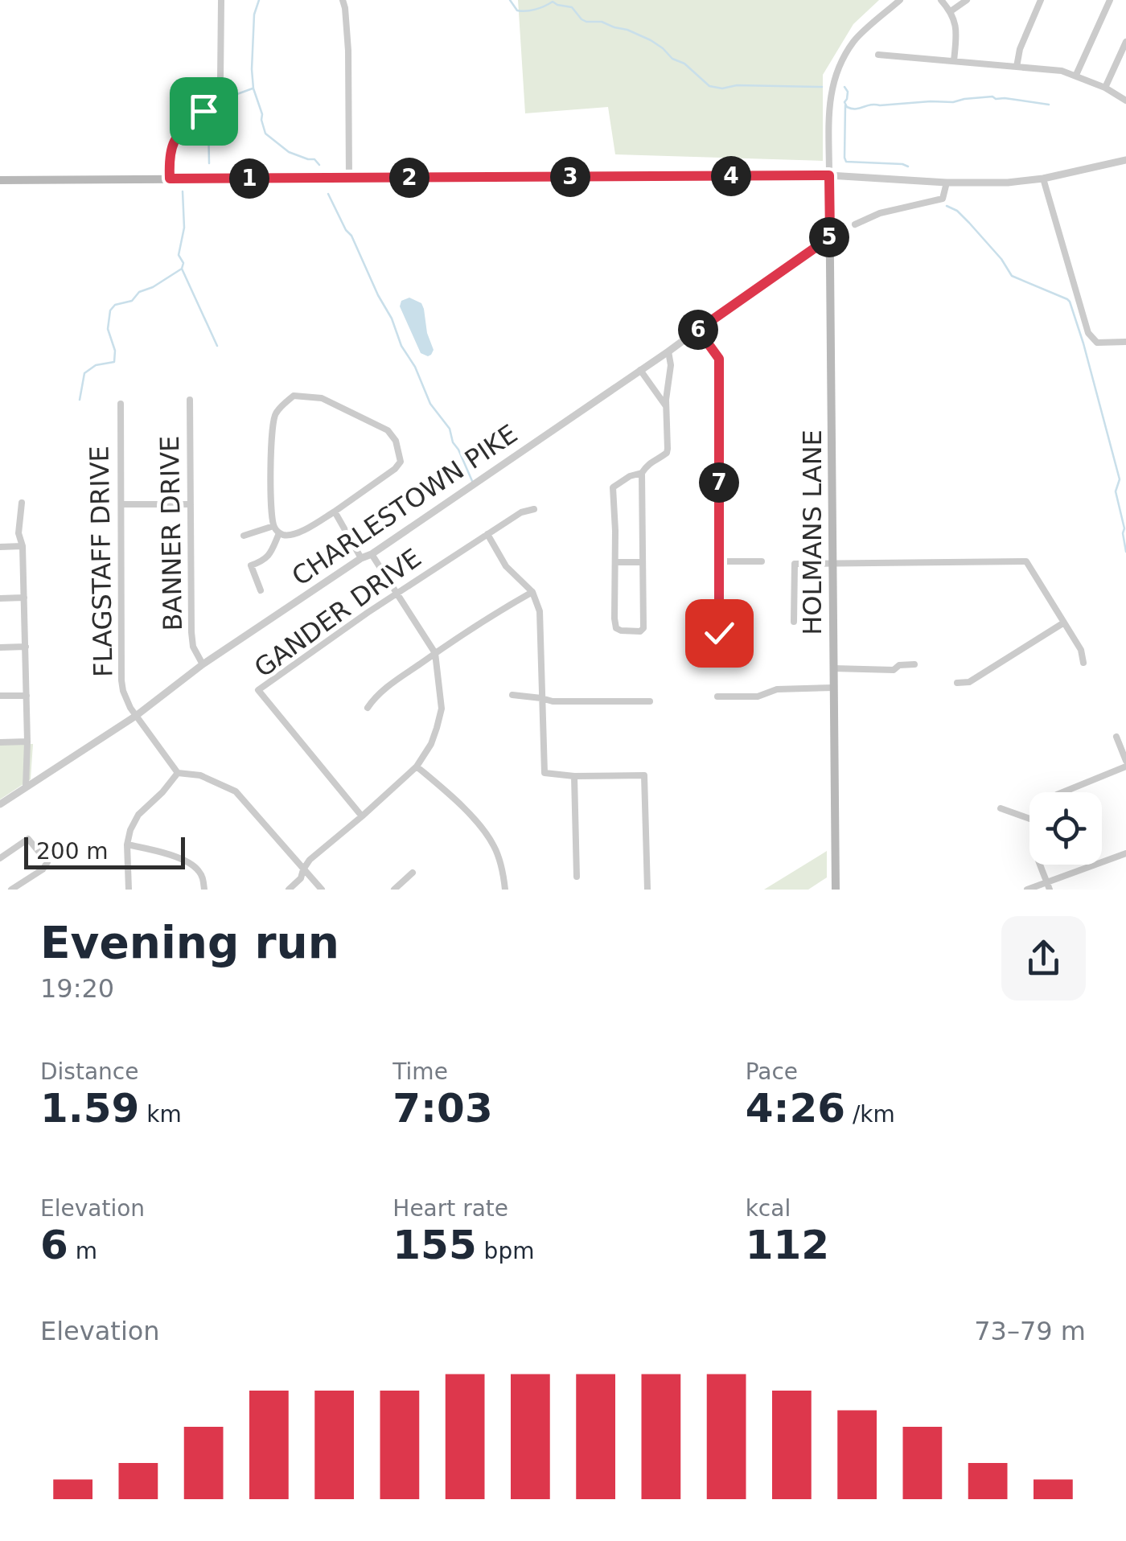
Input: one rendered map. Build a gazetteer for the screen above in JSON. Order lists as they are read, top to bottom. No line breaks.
{"streets":{"main road":["HOLMANS LANE"],"street":["CHARLESTOWN PIKE","BANNER DRIVE","FLAGSTAFF DRIVE","GANDER DRIVE"]},"crossings":[["CHARLESTOWN PIKE","HOLMANS LANE"],["CHARLESTOWN PIKE","BANNER DRIVE"],["CHARLESTOWN PIKE","FLAGSTAFF DRIVE"]],"scale_bar":"200 m","page":{"pins":["4","3","2","1","5","6","7"],"scale":"200 m","heading":["Evening run","19:20"],"stats":[["Distance","1.59 km"],["Time","7:03"],["Pace","4:26 /km"],["Elevation","6 m"],["Heart rate","155 bpm"],["kcal","112"]],"chart":["Elevation","73–79 m"]}}
